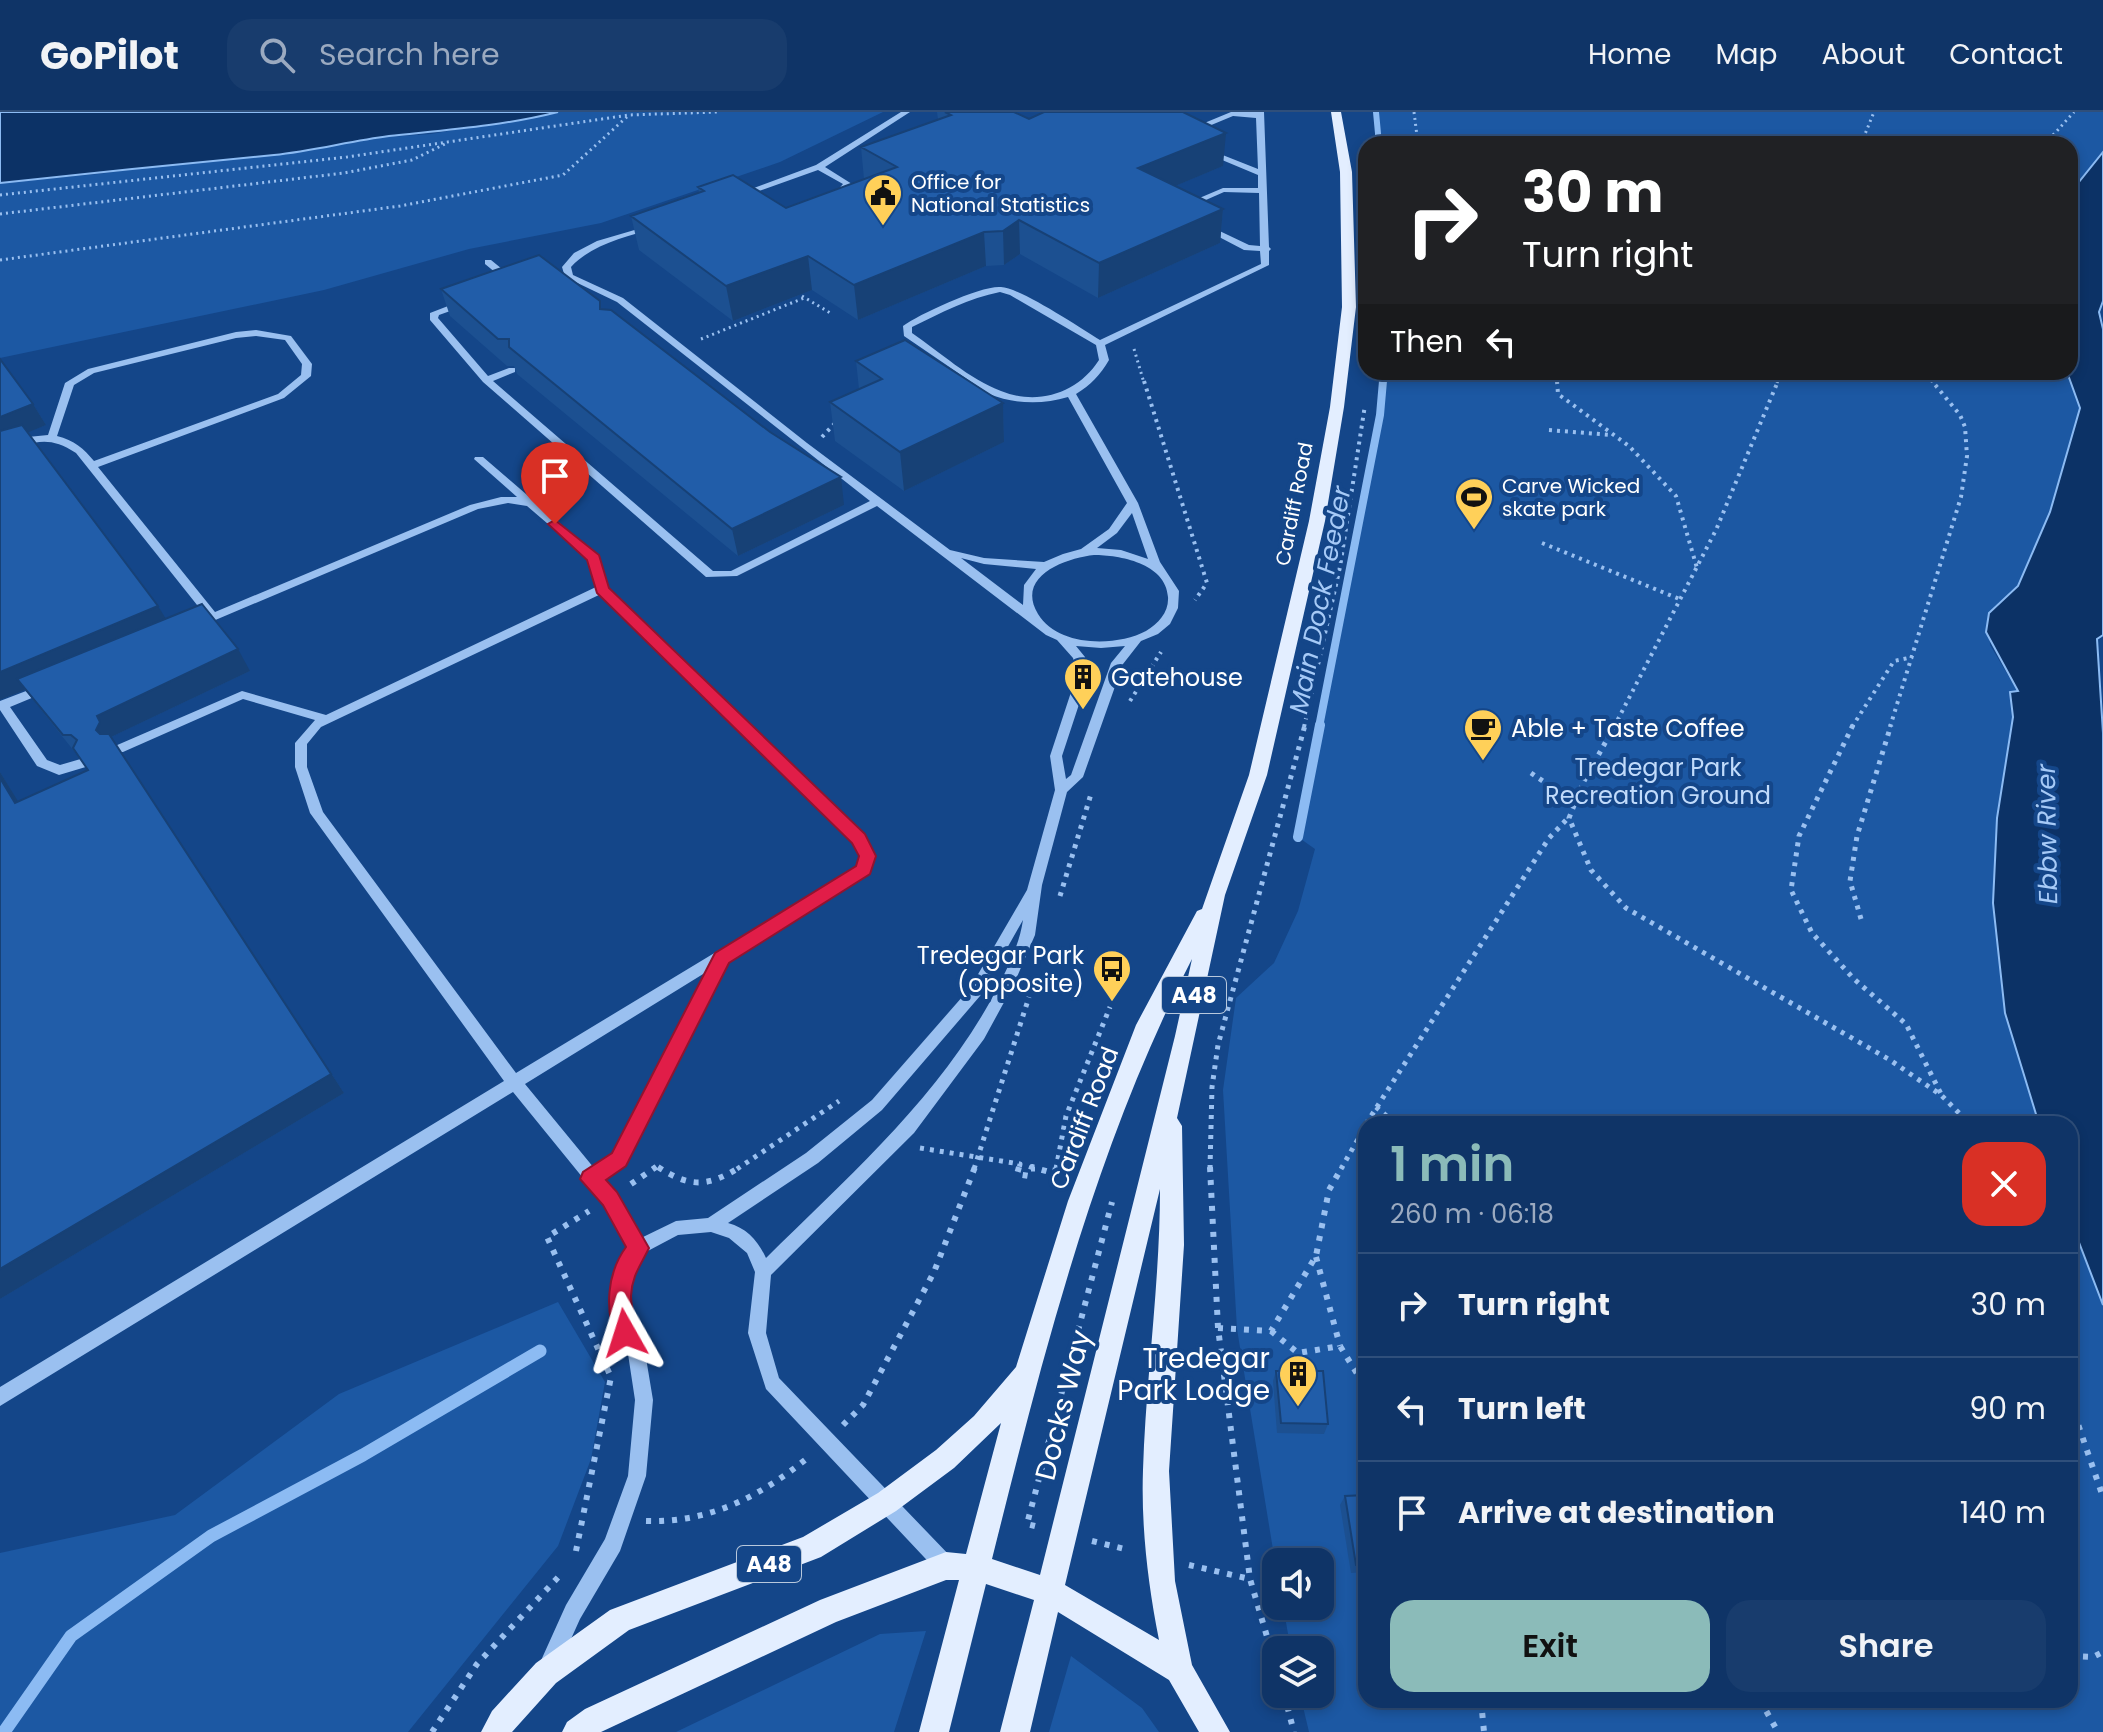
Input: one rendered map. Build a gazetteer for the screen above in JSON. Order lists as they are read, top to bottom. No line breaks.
{"streets":{"main road":["Cardiff Road","A48","Docks Way"]},"crossings":[["Cardiff Road","A48"],["Cardiff Road","Docks Way"],["A48","Docks Way"]],"water":["Main Dock Feeder","Ebbw River"],"parks":["Tredegar Park Recreation Ground"],"places":{"public building":["Office for National Statistics"],"sports":["Carve Wicked skate park"],"building":["Gatehouse","Tredegar Park Lodge"],"cafe":["Able + Taste Coffee"],"bus stop":["Tredegar Park (opposite)"]},"page":{"header":"GoPilot","search":"Search here","nav":["Home","Map","About","Contact"],"turn":["30 m","Turn right"],"then":"Then","heading":["1 min","260 m · 06:18"],"list":[{"name":"Turn right","value":"30 m"},{"name":"Turn left","value":"90 m"},{"name":"Arrive at destination","value":"140 m"}],"buttons":["Exit","Share"]}}
